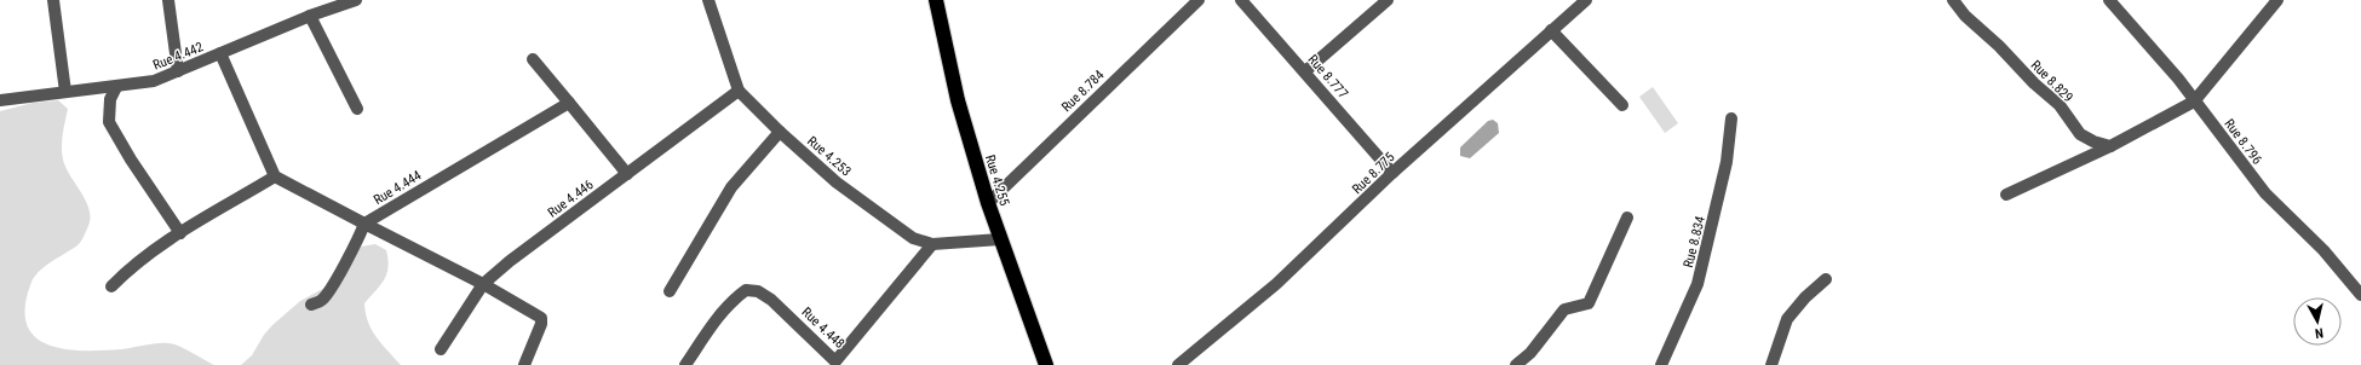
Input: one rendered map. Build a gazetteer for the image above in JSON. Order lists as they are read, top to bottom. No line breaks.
{"streets":{"highway":["Rue 4.255"],"street":["Rue 4.442","Rue 8.777","Rue 8.829","Rue 8.784","Rue 8.796","Rue 4.253","Rue 8.775","Rue 4.444","Rue 4.446","Rue 8.834","Rue 4.448"]},"crossings":[["Rue 8.777","Rue 8.775"],["Rue 8.784","Rue 4.255"],["Rue 4.253","Rue 4.255"],["Rue 4.253","Rue 4.446"],["Rue 4.253","Rue 4.448"]],"north":"bottom"}
